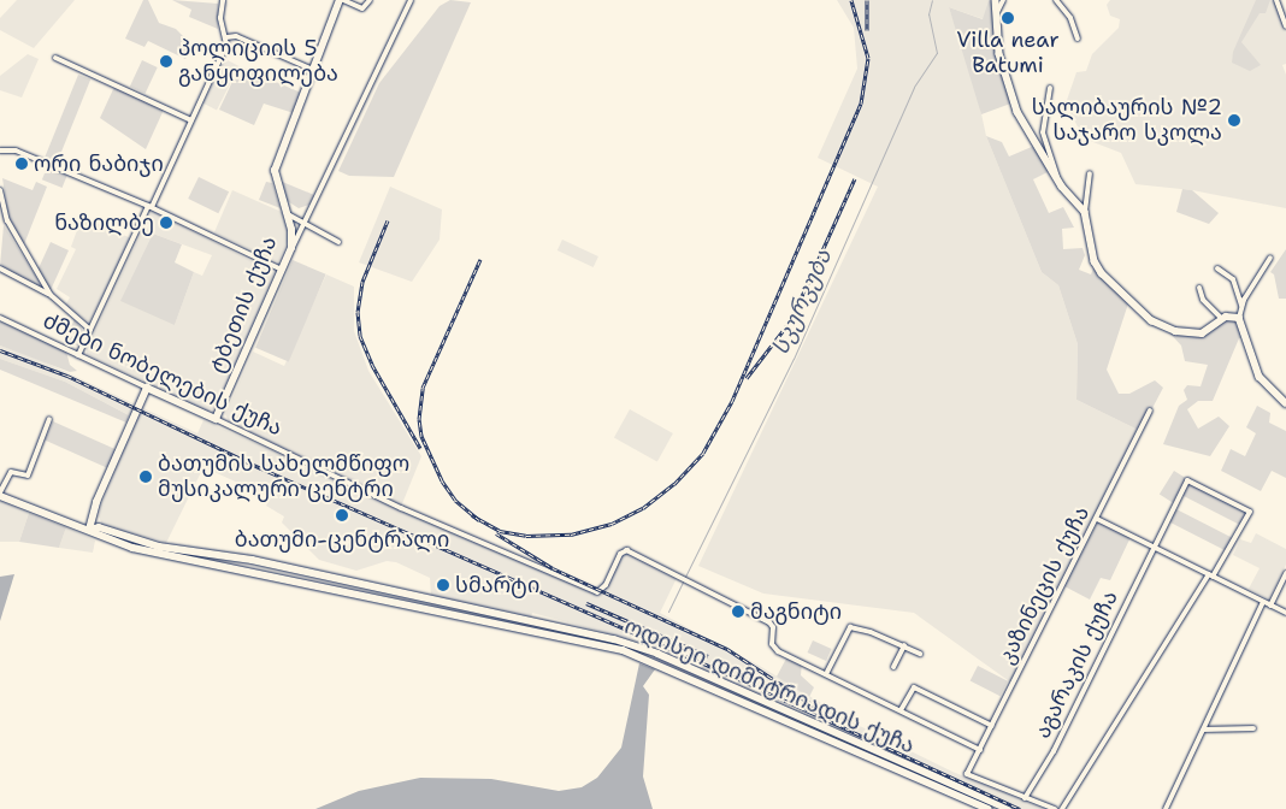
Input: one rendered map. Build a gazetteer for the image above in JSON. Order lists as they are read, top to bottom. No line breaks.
{"streets":{"main road":["ოდისეი დიმიტრიადის ქუჩა"],"street":["ტბეთის ქუჩა","ძმები ნობელების ქუჩა","კაზინეცის ქუჩა","აგარაკის ქუჩა"]},"crossings":[["ტბეთის ქუჩა","ძმები ნობელების ქუჩა"],["ძმები ნობელების ქუჩა","კაზინეცის ქუჩა"],["კაზინეცის ქუჩა","აგარაკის ქუჩა"]],"water":["სკურკუბა"],"places":["Villa near Batumi","პოლიციის 5 განყოფილება","სალიბაურის №2 საჯარო სკოლა","ორი ნაბიჯი","ნაზილბე","ბათუმის სახელმწიფო მუსიკალური ცენტრი","ბათუმი-ცენტრალი","სმარტი","მაგნიტი"]}
